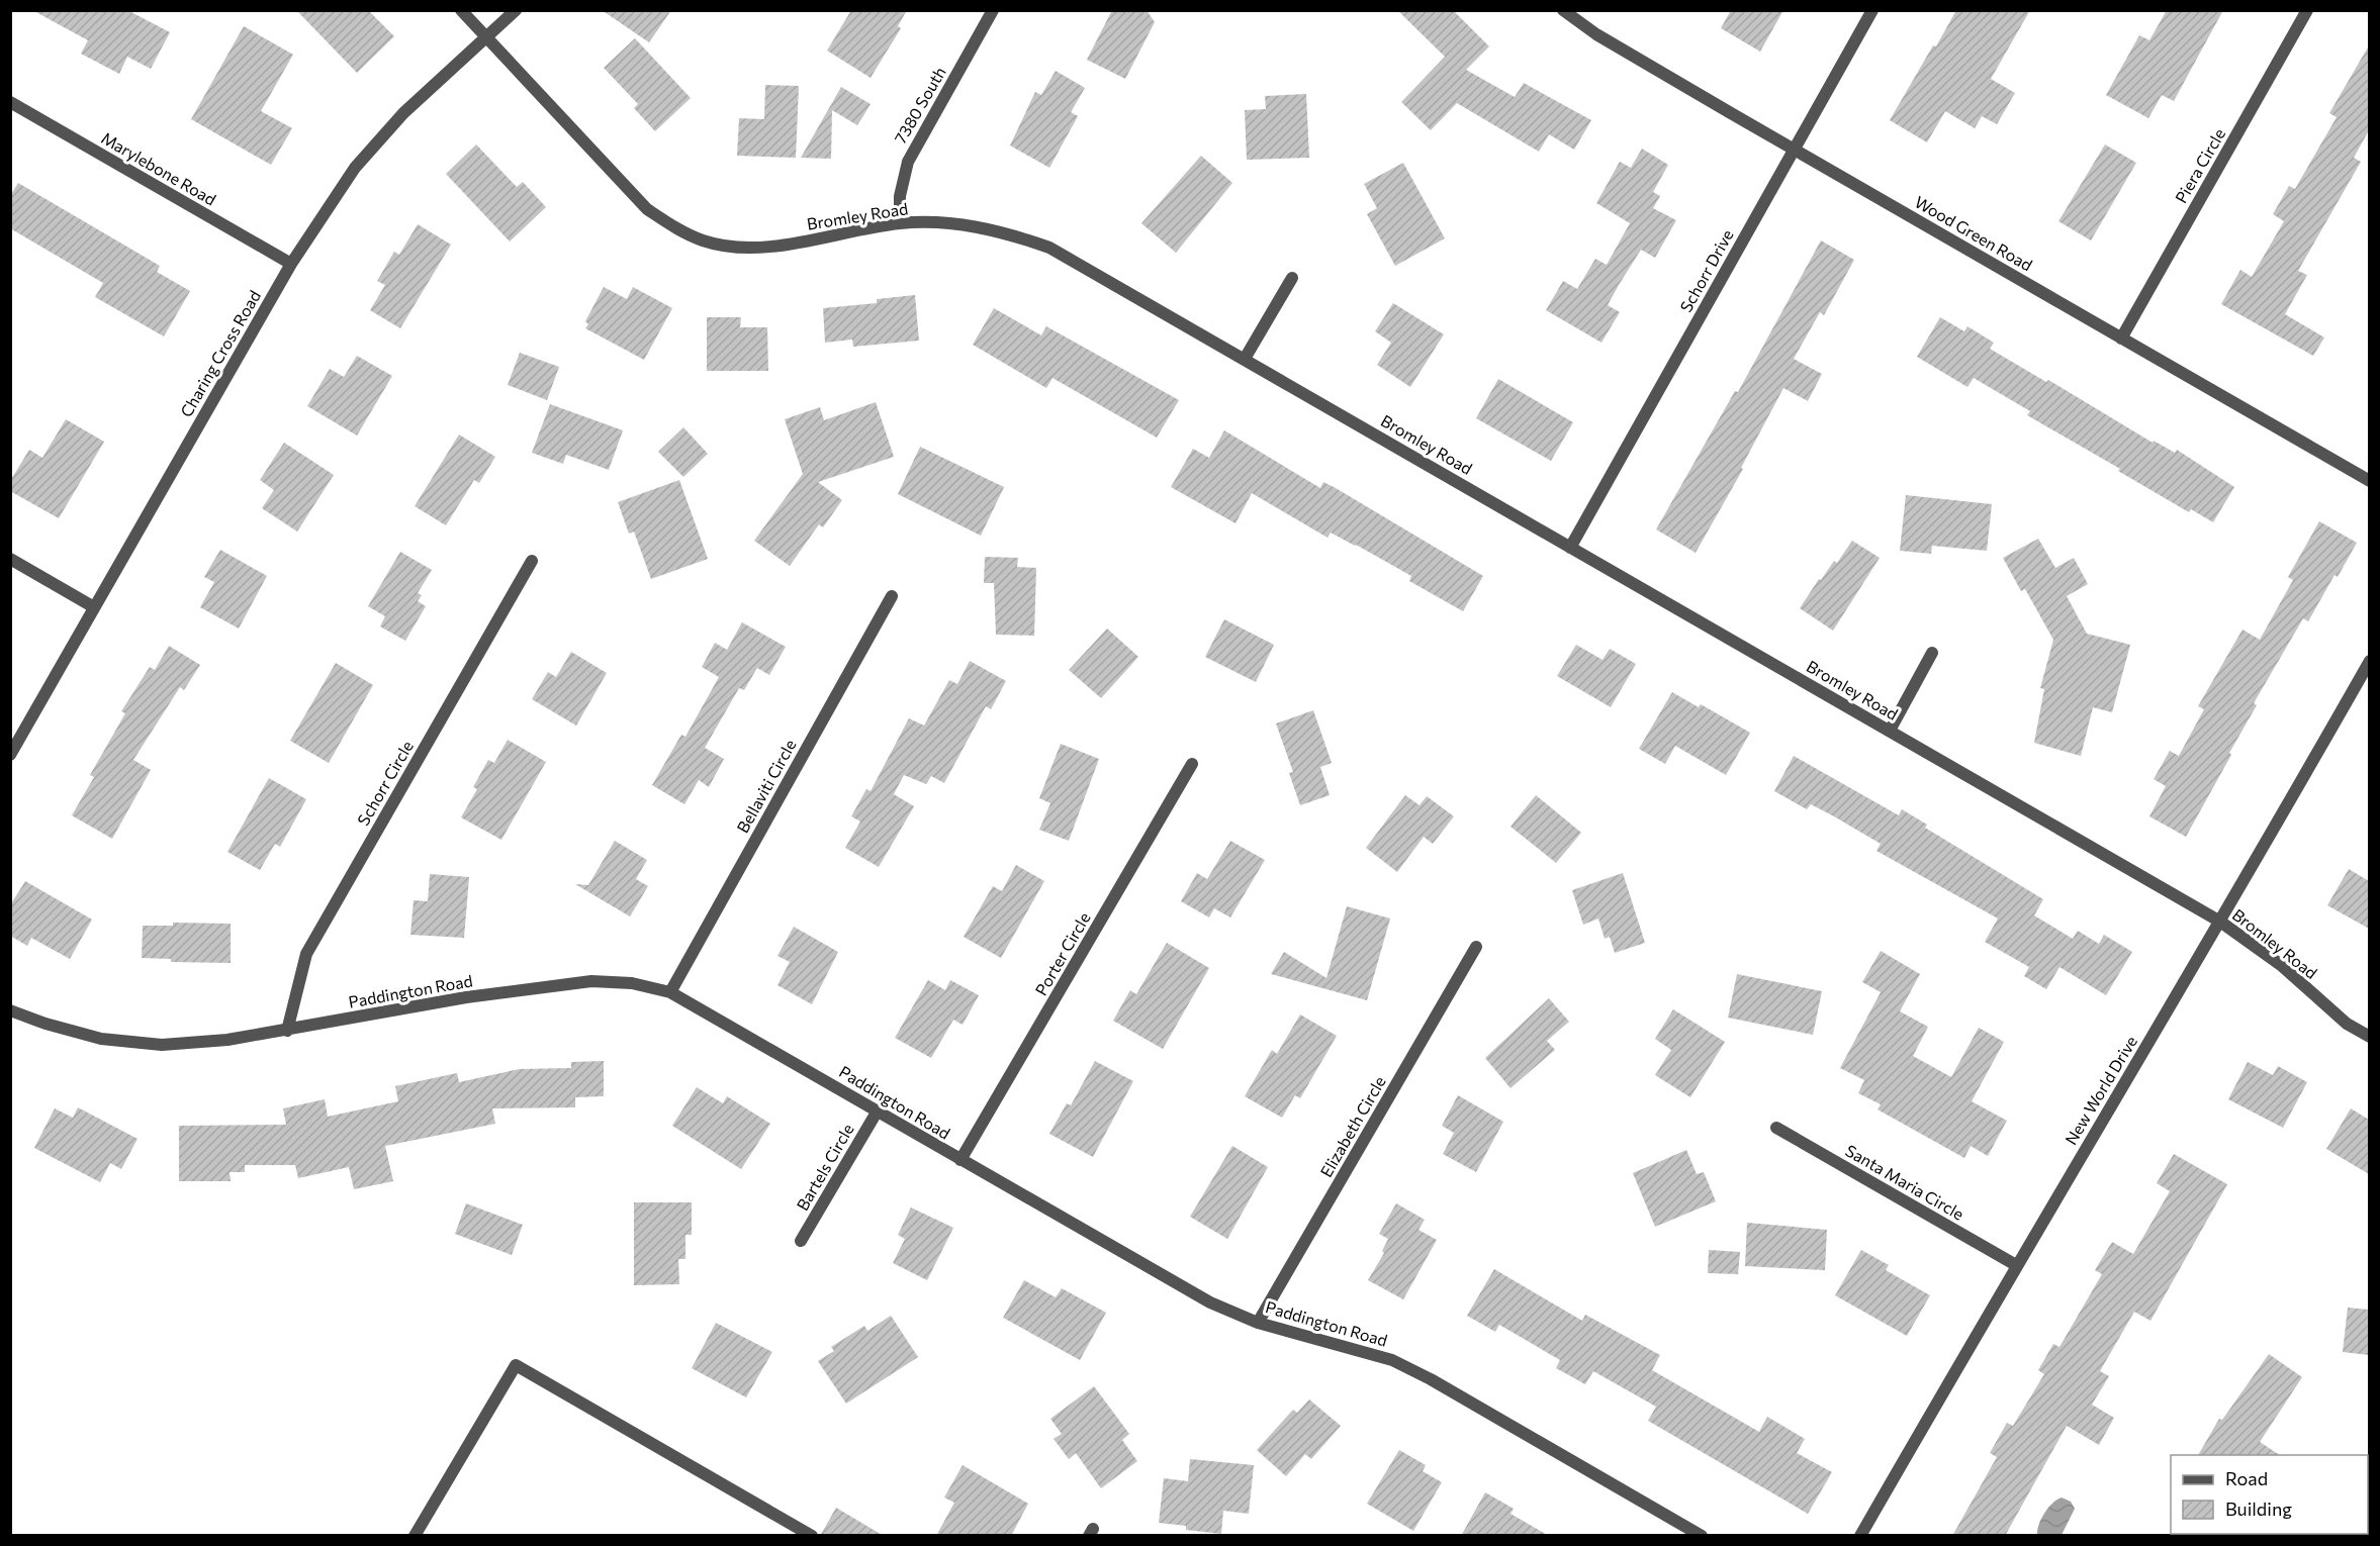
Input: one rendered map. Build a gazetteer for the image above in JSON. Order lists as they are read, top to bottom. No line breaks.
{"streets":{"street":["7380 South","Piera Circle","Marylebone Road","Bromley Road","Wood Green Road","Schorr Drive","Charing Cross Road","Schorr Circle","Bellaviti Circle","Porter Circle","Paddington Road","New World Drive","Elizabeth Circle","Bartels Circle","Santa Maria Circle"]},"crossings":[["7380 South","Bromley Road"],["Piera Circle","Wood Green Road"],["Marylebone Road","Charing Cross Road"],["Bromley Road","Schorr Drive"],["Bromley Road","Charing Cross Road"],["Bromley Road","New World Drive"],["Wood Green Road","Schorr Drive"],["Schorr Circle","Paddington Road"],["Bellaviti Circle","Paddington Road"],["Porter Circle","Paddington Road"],["Paddington Road","Elizabeth Circle"],["Paddington Road","Bartels Circle"],["New World Drive","Santa Maria Circle"]],"legend":["Road","Building"]}
